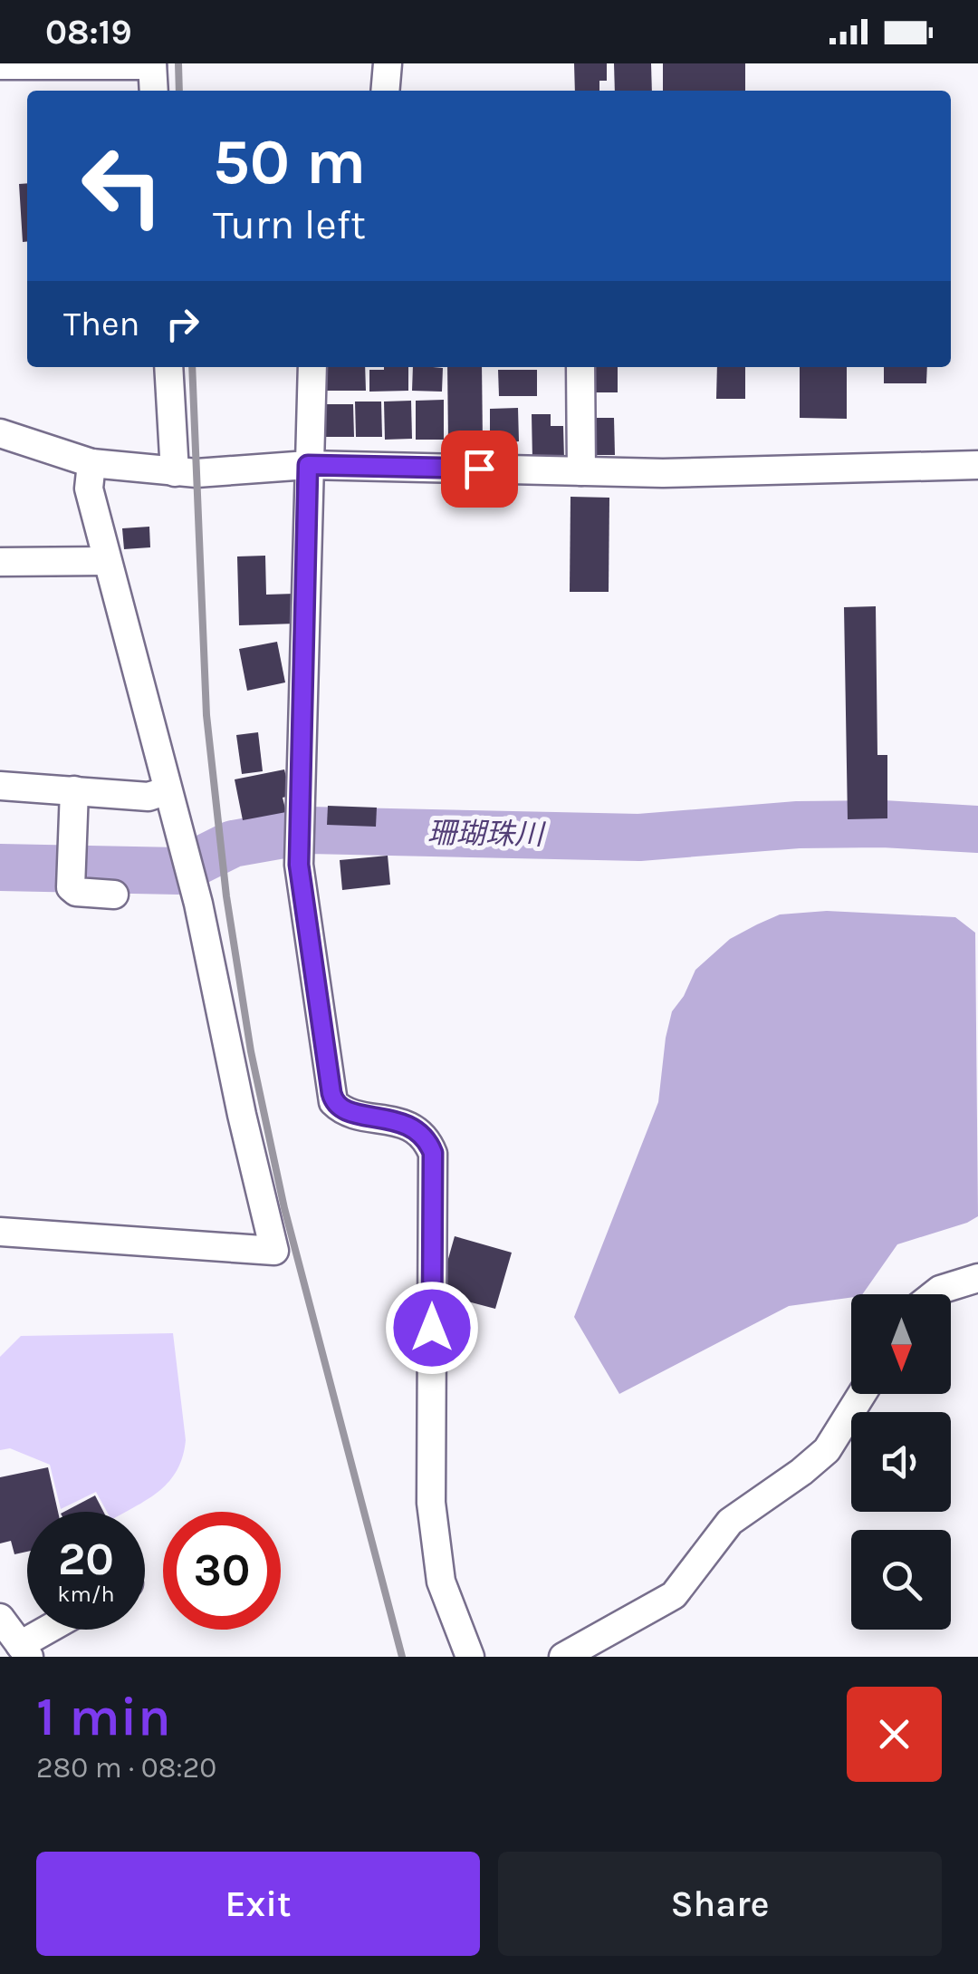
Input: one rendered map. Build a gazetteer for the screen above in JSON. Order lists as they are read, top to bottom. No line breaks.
{"water":["珊瑚珠川"],"north":"bottom","page":{"status":"08:19","turn":["50 m","Turn left"],"then":"Then","speed":"20 km/h","limit":"30","heading":["1 min","280 m · 08:20"],"buttons":["Exit","Share"]}}
